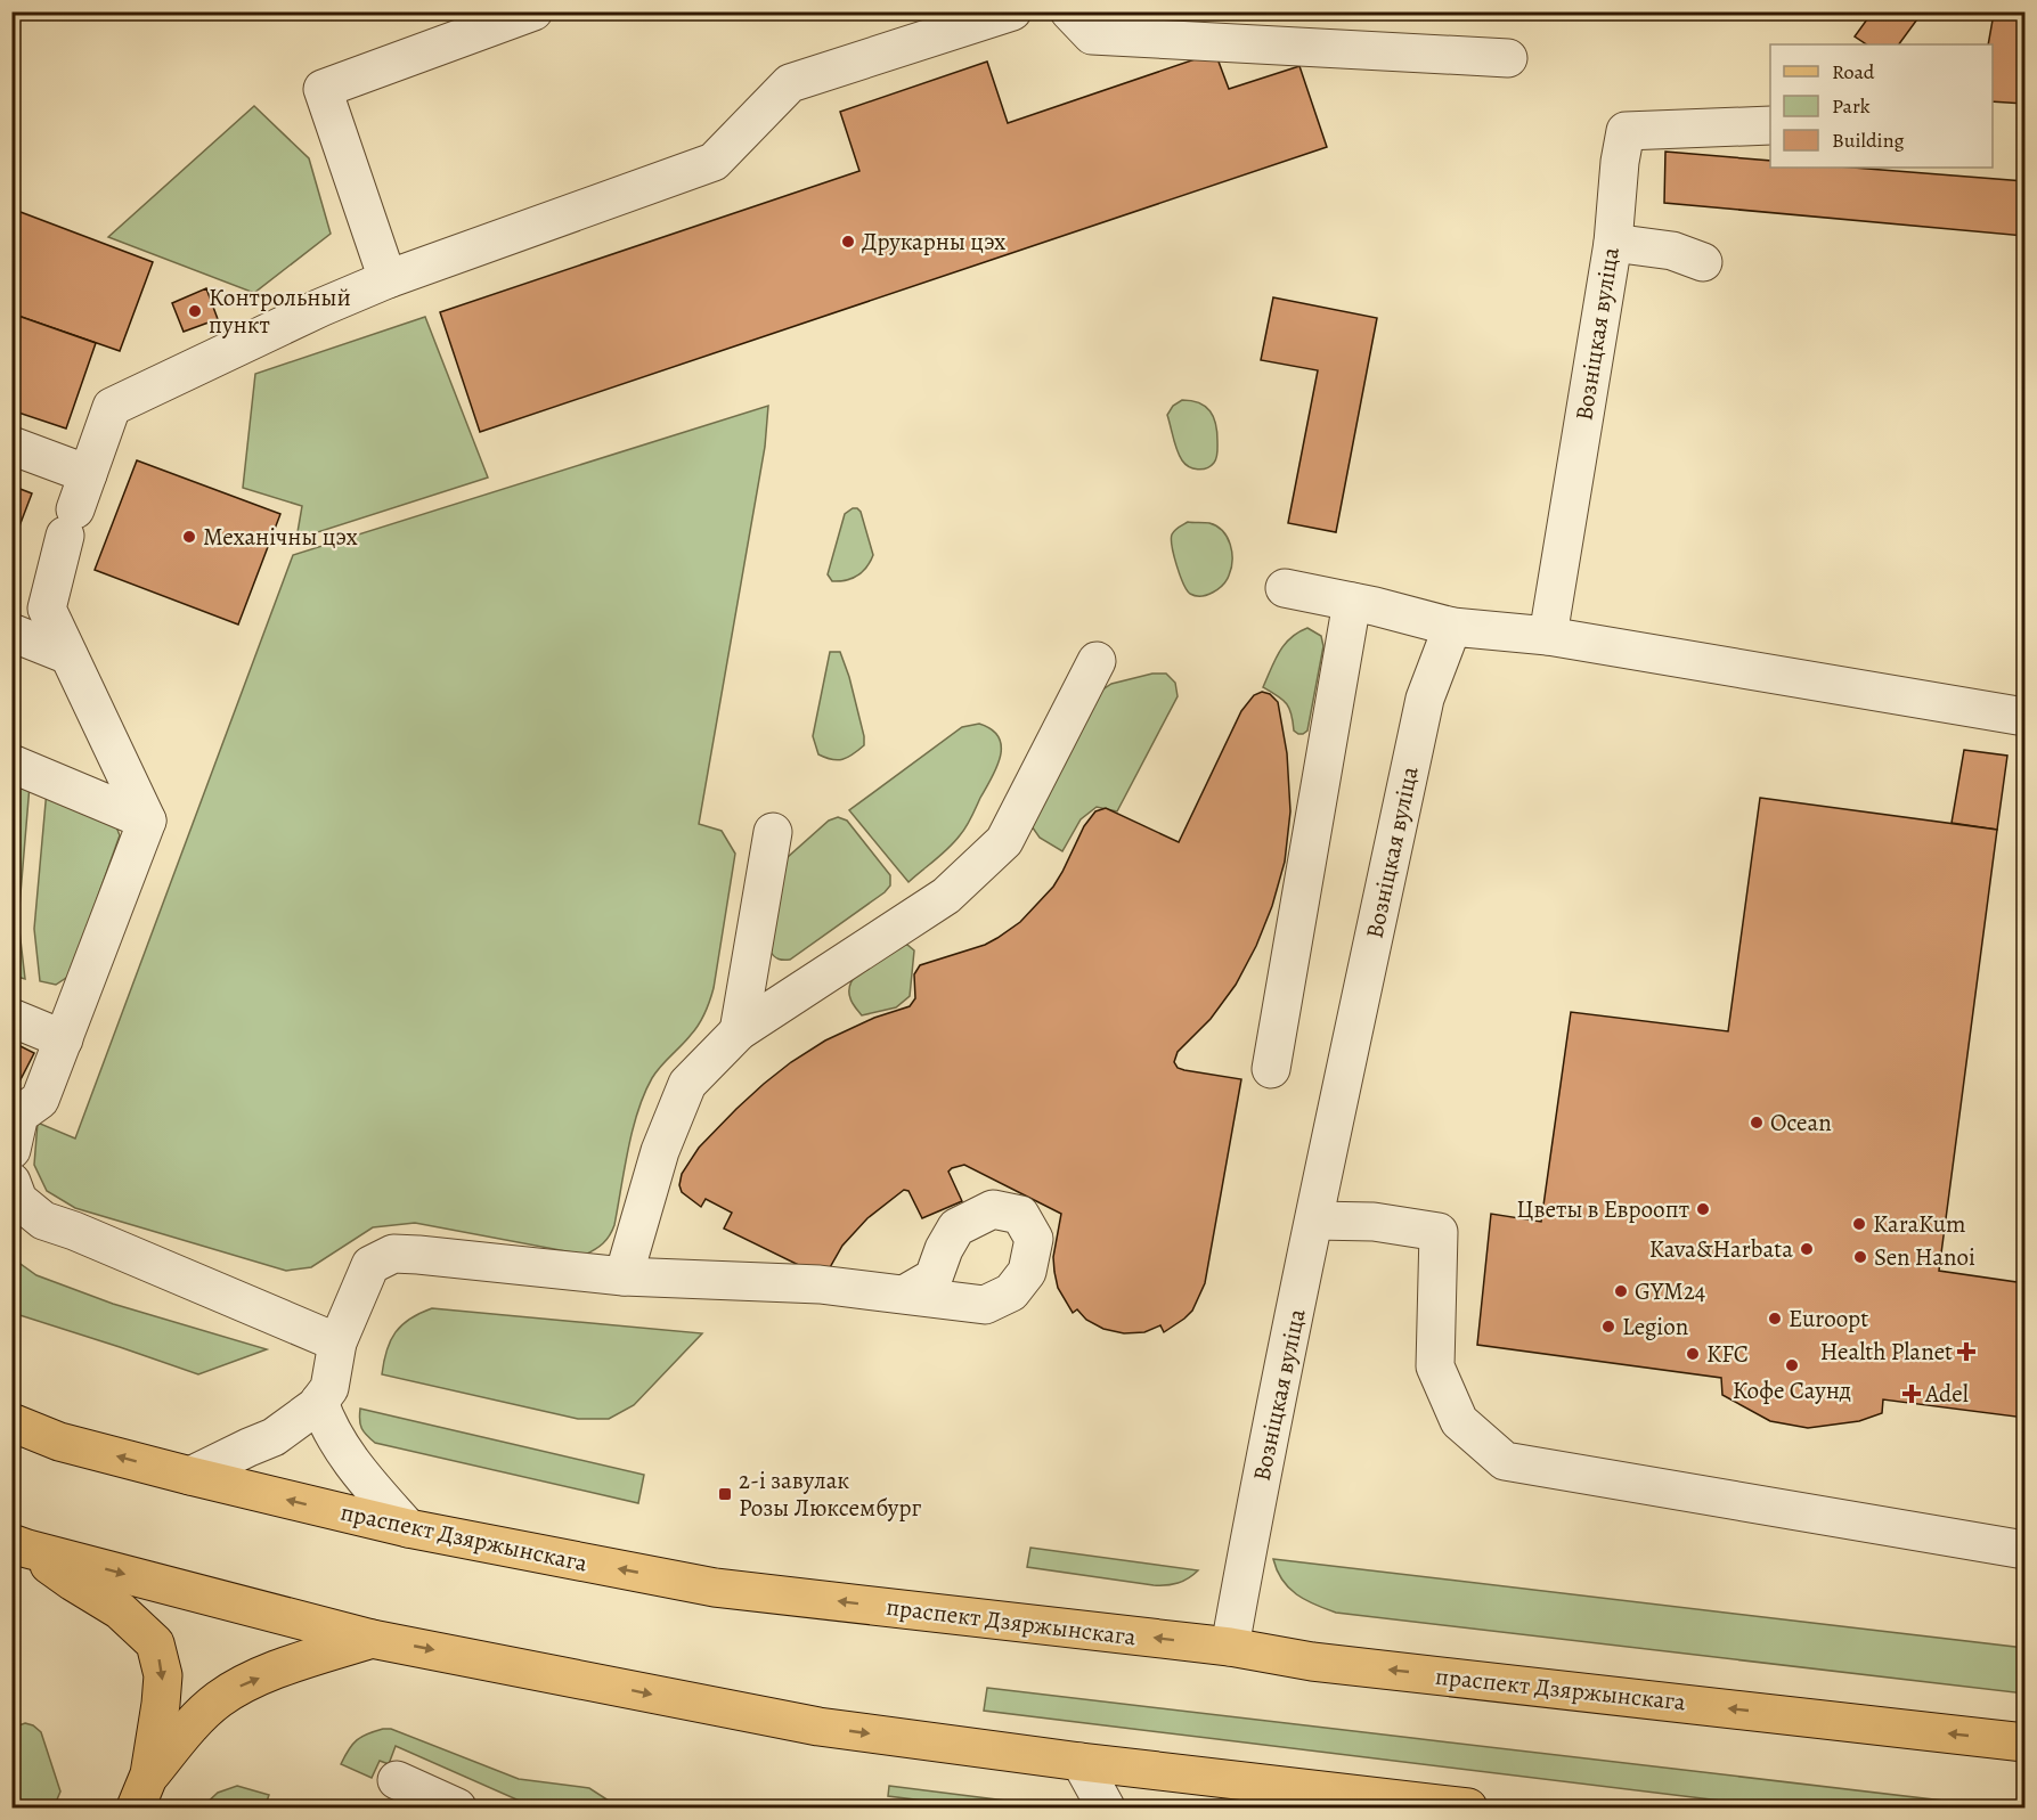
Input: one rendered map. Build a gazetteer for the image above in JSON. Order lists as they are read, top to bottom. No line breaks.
{"streets":{"main road":["праспект Дзяржынскага"],"street":["Возніцкая вуліца"]},"crossings":[["Возніцкая вуліца","праспект Дзяржынскага"]],"places":{"other":["Друкарны цэх","Контрольный пункт","Механічны цэх","Ocean","Цветы в Евроопт","KaraKum","Kava&Harbata","Sen Hanoi","GYM24","Euroopt","Legion","KFC","Кофе Саунд"],"health":["Health Planet","Adel"],"transit":["2-і завулак Розы Люксембург"]},"legend":["Road","Park","Building"]}
